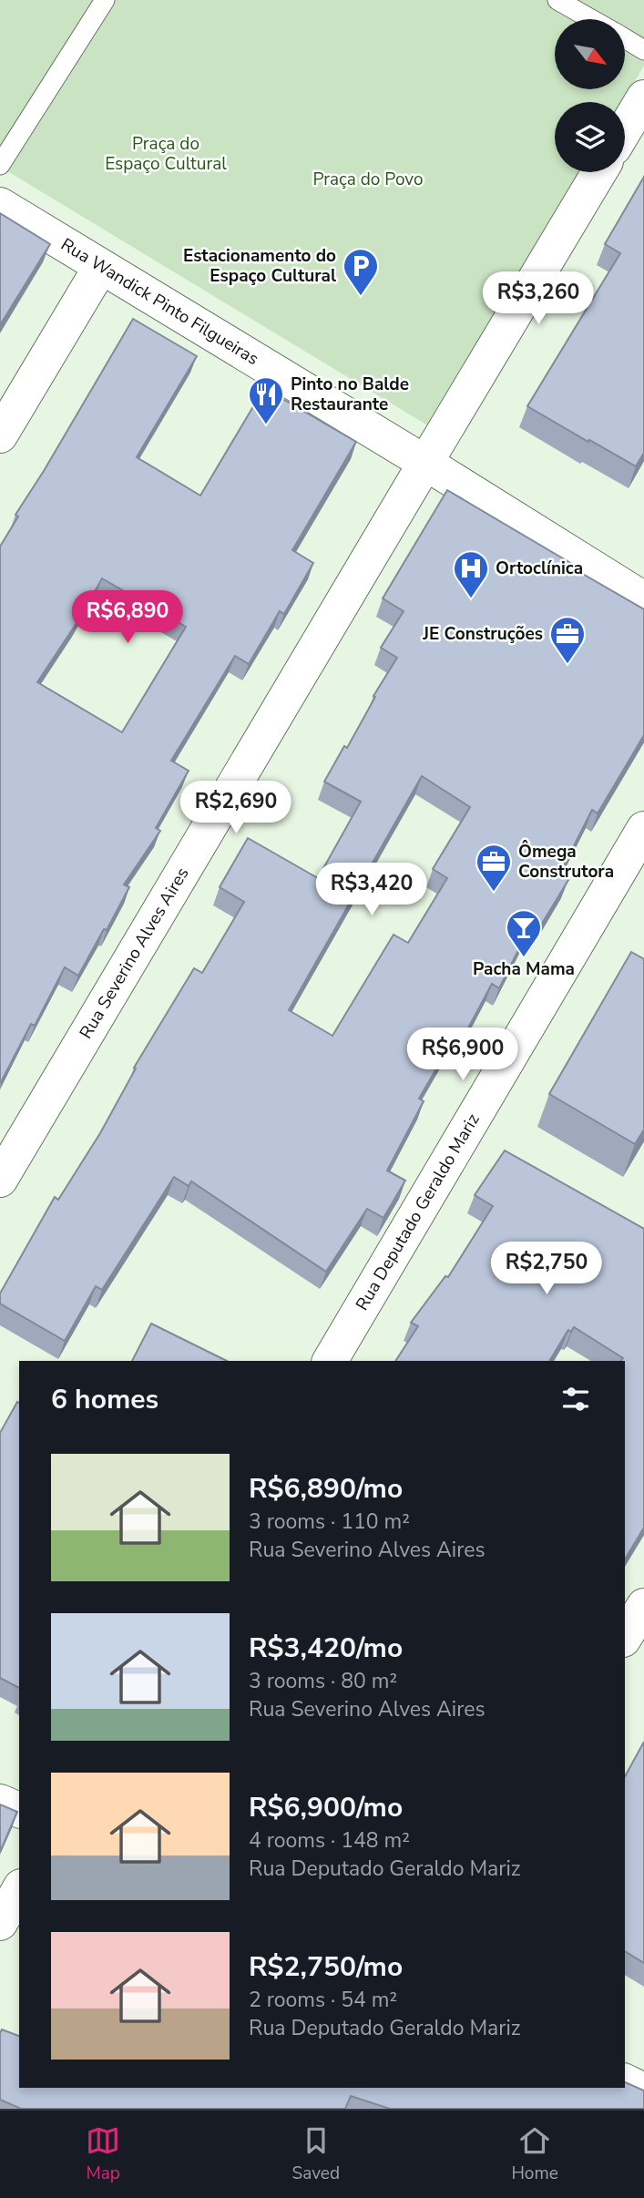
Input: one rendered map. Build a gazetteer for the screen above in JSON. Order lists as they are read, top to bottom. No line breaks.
{"streets":{"street":["Rua Wandick Pinto Filgueiras","Rua Severino Alves Aires","Rua Deputado Geraldo Mariz"]},"crossings":[["Rua Wandick Pinto Filgueiras","Rua Severino Alves Aires"]],"parks":["Praça do Espaço Cultural","Praça do Povo"],"places":{"parking":["Estacionamento do Espaço Cultural"],"restaurant":["Pinto no Balde Restaurante"],"hospital":["Ortoclínica"],"office":["JE Construções","Ômega Construtora"],"bar":["Pacha Mama"]},"north":"bottom right","page":{"price":["R$3,260","R$6,890","R$2,690","R$3,420","R$6,900","R$2,750"],"heading":"6 homes","list":[{"name":"R$6,890/mo","note":"3 rooms · 110 m² · Rua Severino Alves Aires"},{"name":"R$3,420/mo","note":"3 rooms · 80 m² · Rua Severino Alves Aires"},{"name":"R$6,900/mo","note":"4 rooms · 148 m² · Rua Deputado Geraldo Mariz"},{"name":"R$2,750/mo","note":"2 rooms · 54 m² · Rua Deputado Geraldo Mariz"}],"tabs":["Map","Saved","Home"]}}
